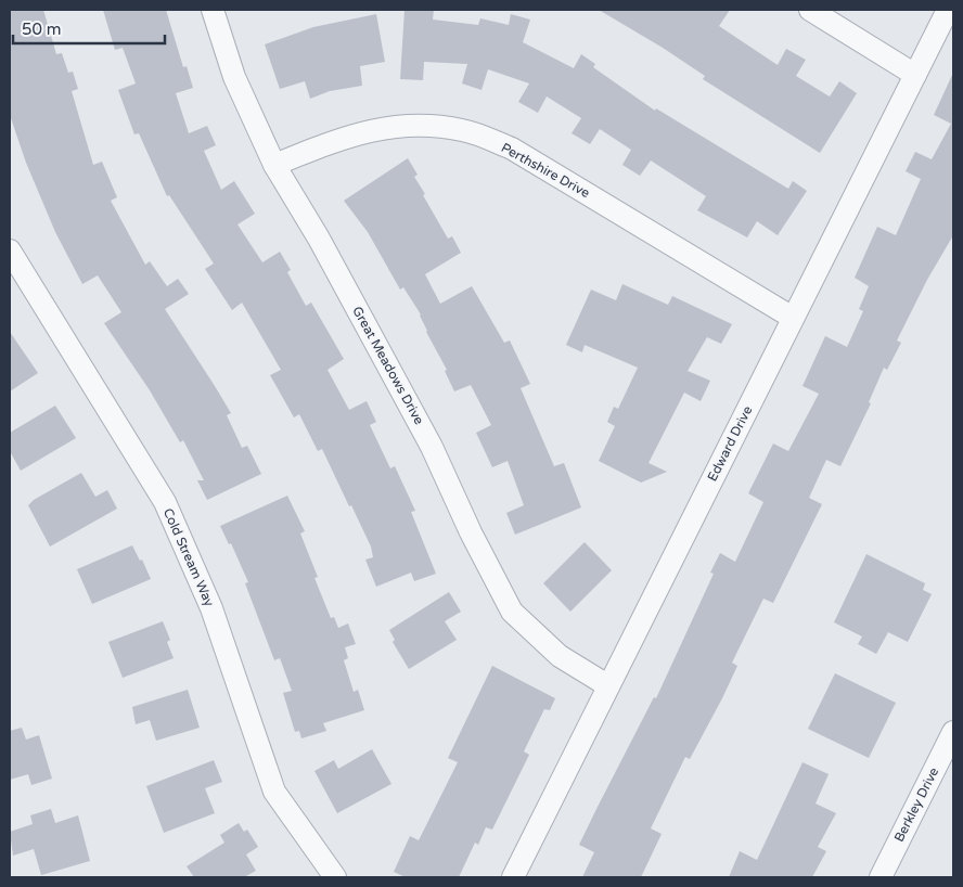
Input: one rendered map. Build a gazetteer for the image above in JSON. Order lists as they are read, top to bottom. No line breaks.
{"streets":{"street":["Perthshire Drive","Great Meadows Drive","Edward Drive","Cold Stream Way","Berkley Drive"]},"crossings":[["Perthshire Drive","Great Meadows Drive"],["Perthshire Drive","Edward Drive"],["Great Meadows Drive","Edward Drive"]],"scale_bar":"50 m"}
